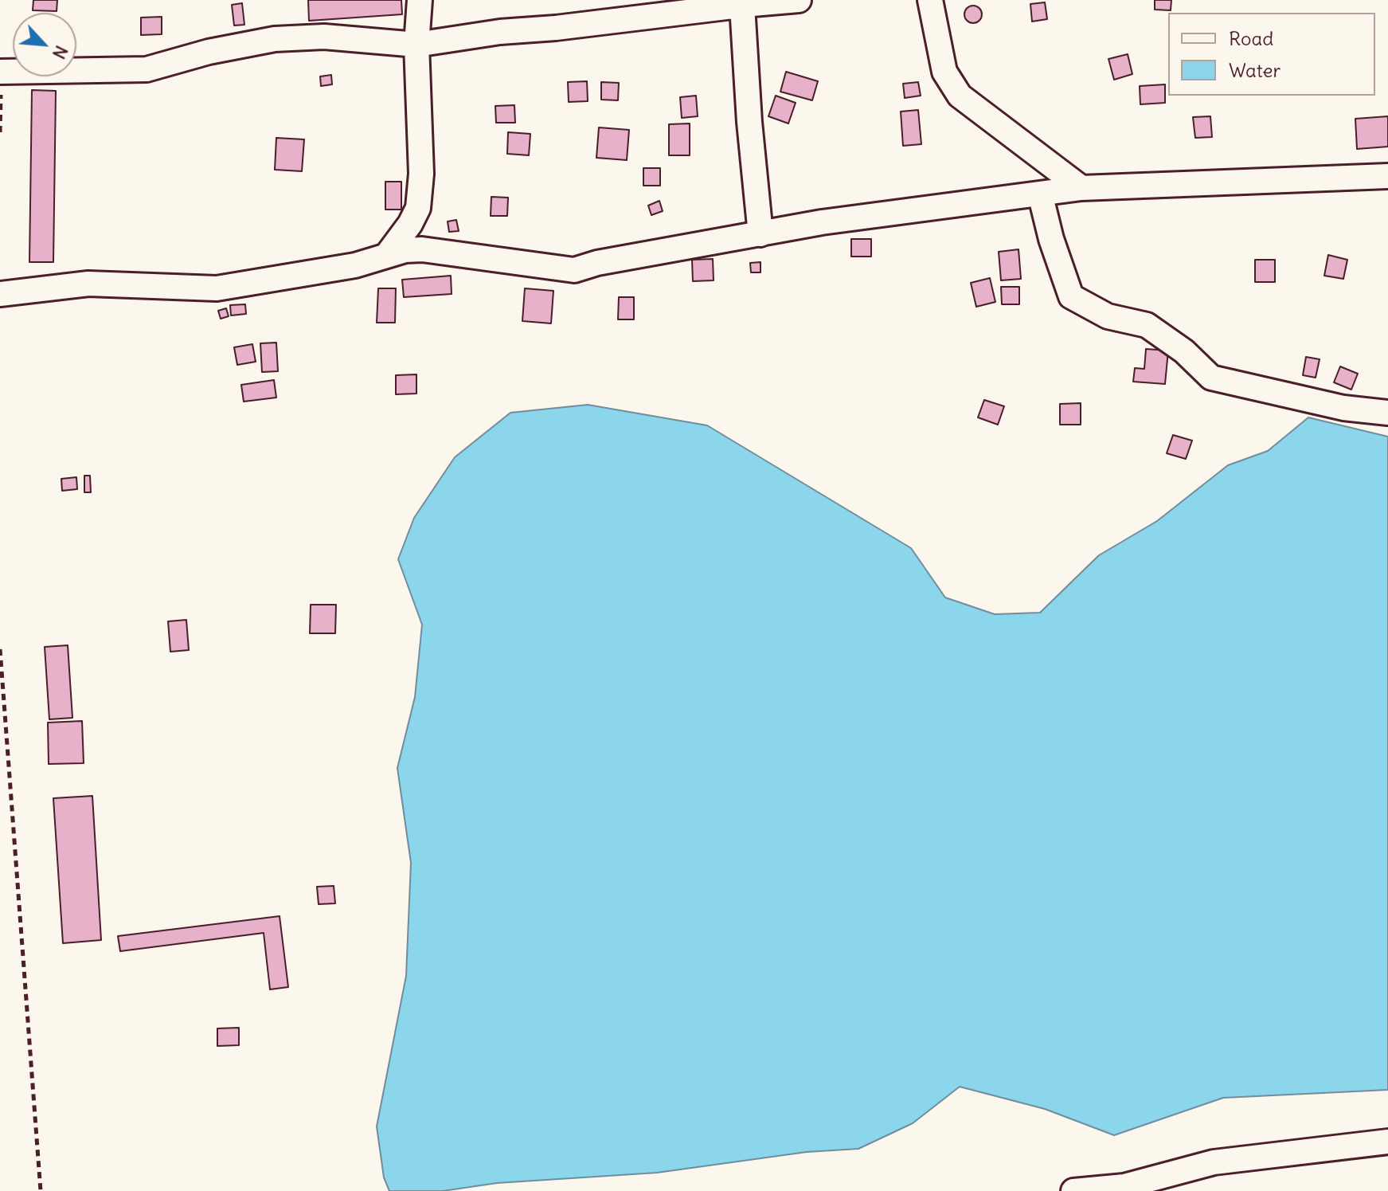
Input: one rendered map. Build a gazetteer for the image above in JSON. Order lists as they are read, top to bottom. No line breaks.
{"legend":["Road","Water"],"north":"bottom right"}
